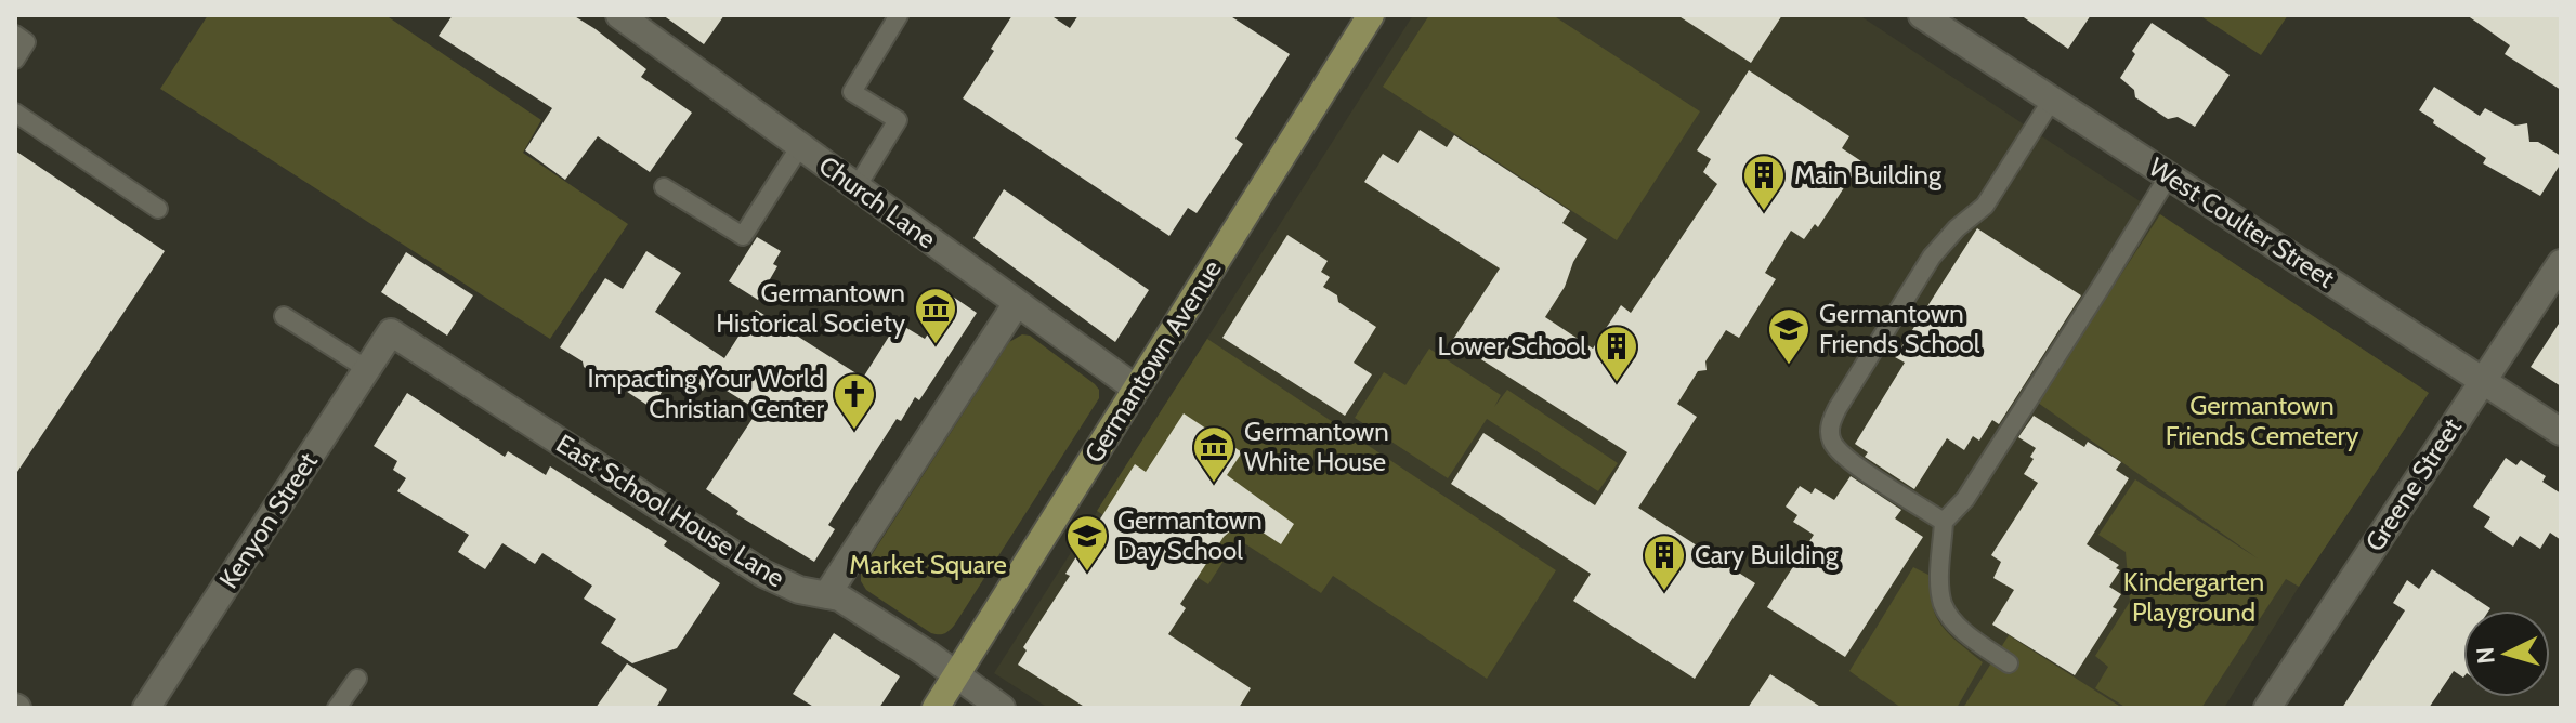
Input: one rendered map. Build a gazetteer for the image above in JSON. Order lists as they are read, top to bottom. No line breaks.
{"streets":{"main road":["Germantown Avenue"],"street":["Church Lane","West Coulter Street","Greene Street","East School House Lane","Kenyon Street"]},"crossings":[["Church Lane","Germantown Avenue"],["West Coulter Street","Greene Street"],["Germantown Avenue","East School House Lane"],["East School House Lane","Kenyon Street"]],"parks":["Germantown Friends Cemetery","Market Square","Kindergarten Playground"],"places":{"building":["Main Building","Lower School","Cary Building"],"museum":["Germantown Historical Society","Germantown White House"],"school or university":["Germantown Friends School","Germantown Day School"],"church":["Impacting Your World Christian Center"]},"north":"left"}
